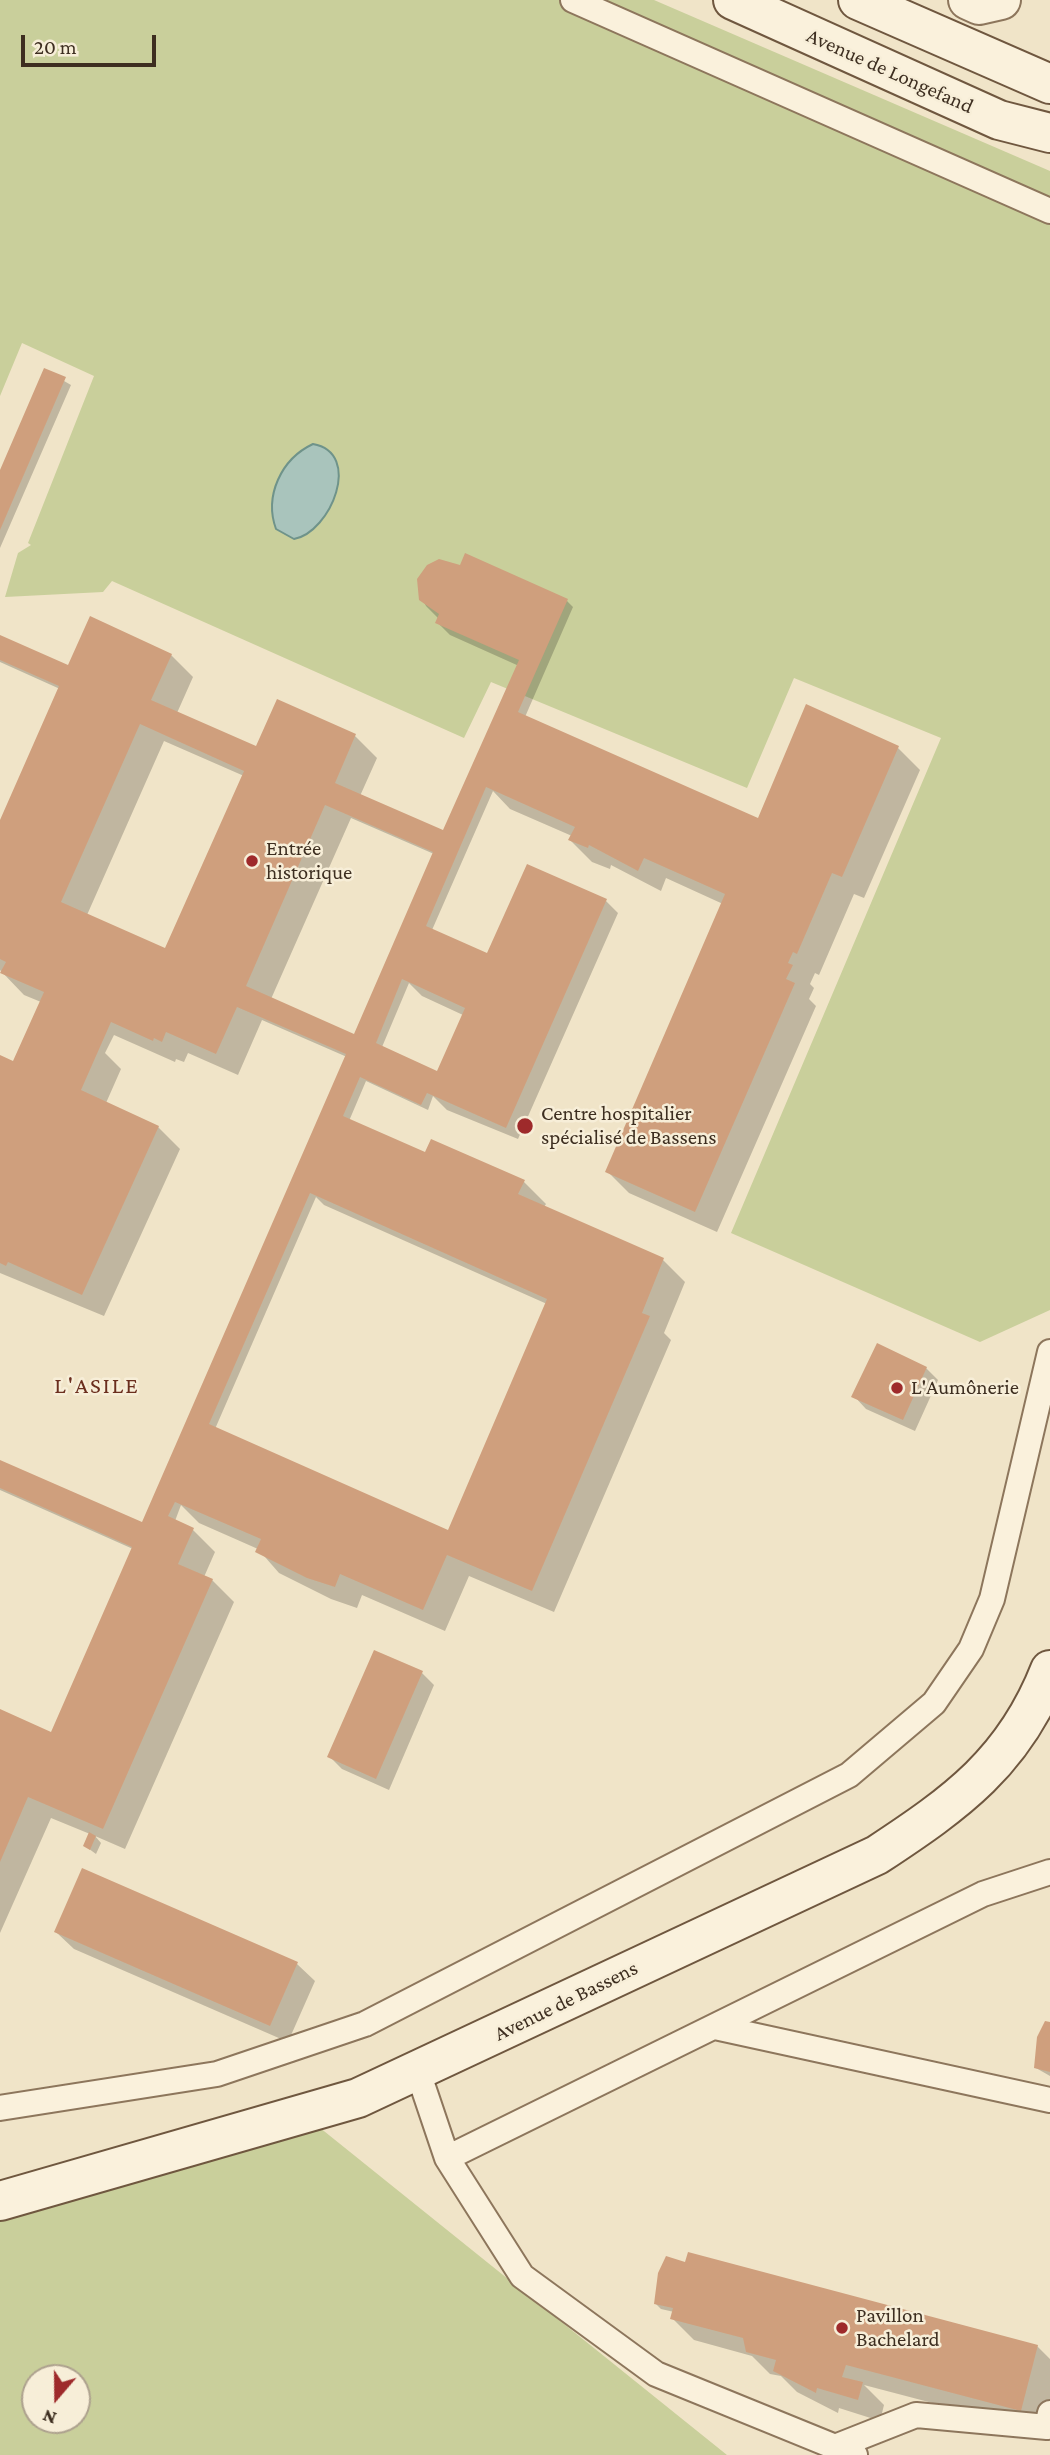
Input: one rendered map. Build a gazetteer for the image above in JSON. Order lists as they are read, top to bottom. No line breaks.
{"streets":{"main road":["Avenue de Longefand","Avenue de Bassens"]},"districts":["L'ASILE"],"places":["Entrée historique","Centre hospitalier spécialisé de Bassens","L'Aumônerie","Pavillon Bachelard"],"scale_bar":"20 m","north":"bottom"}
